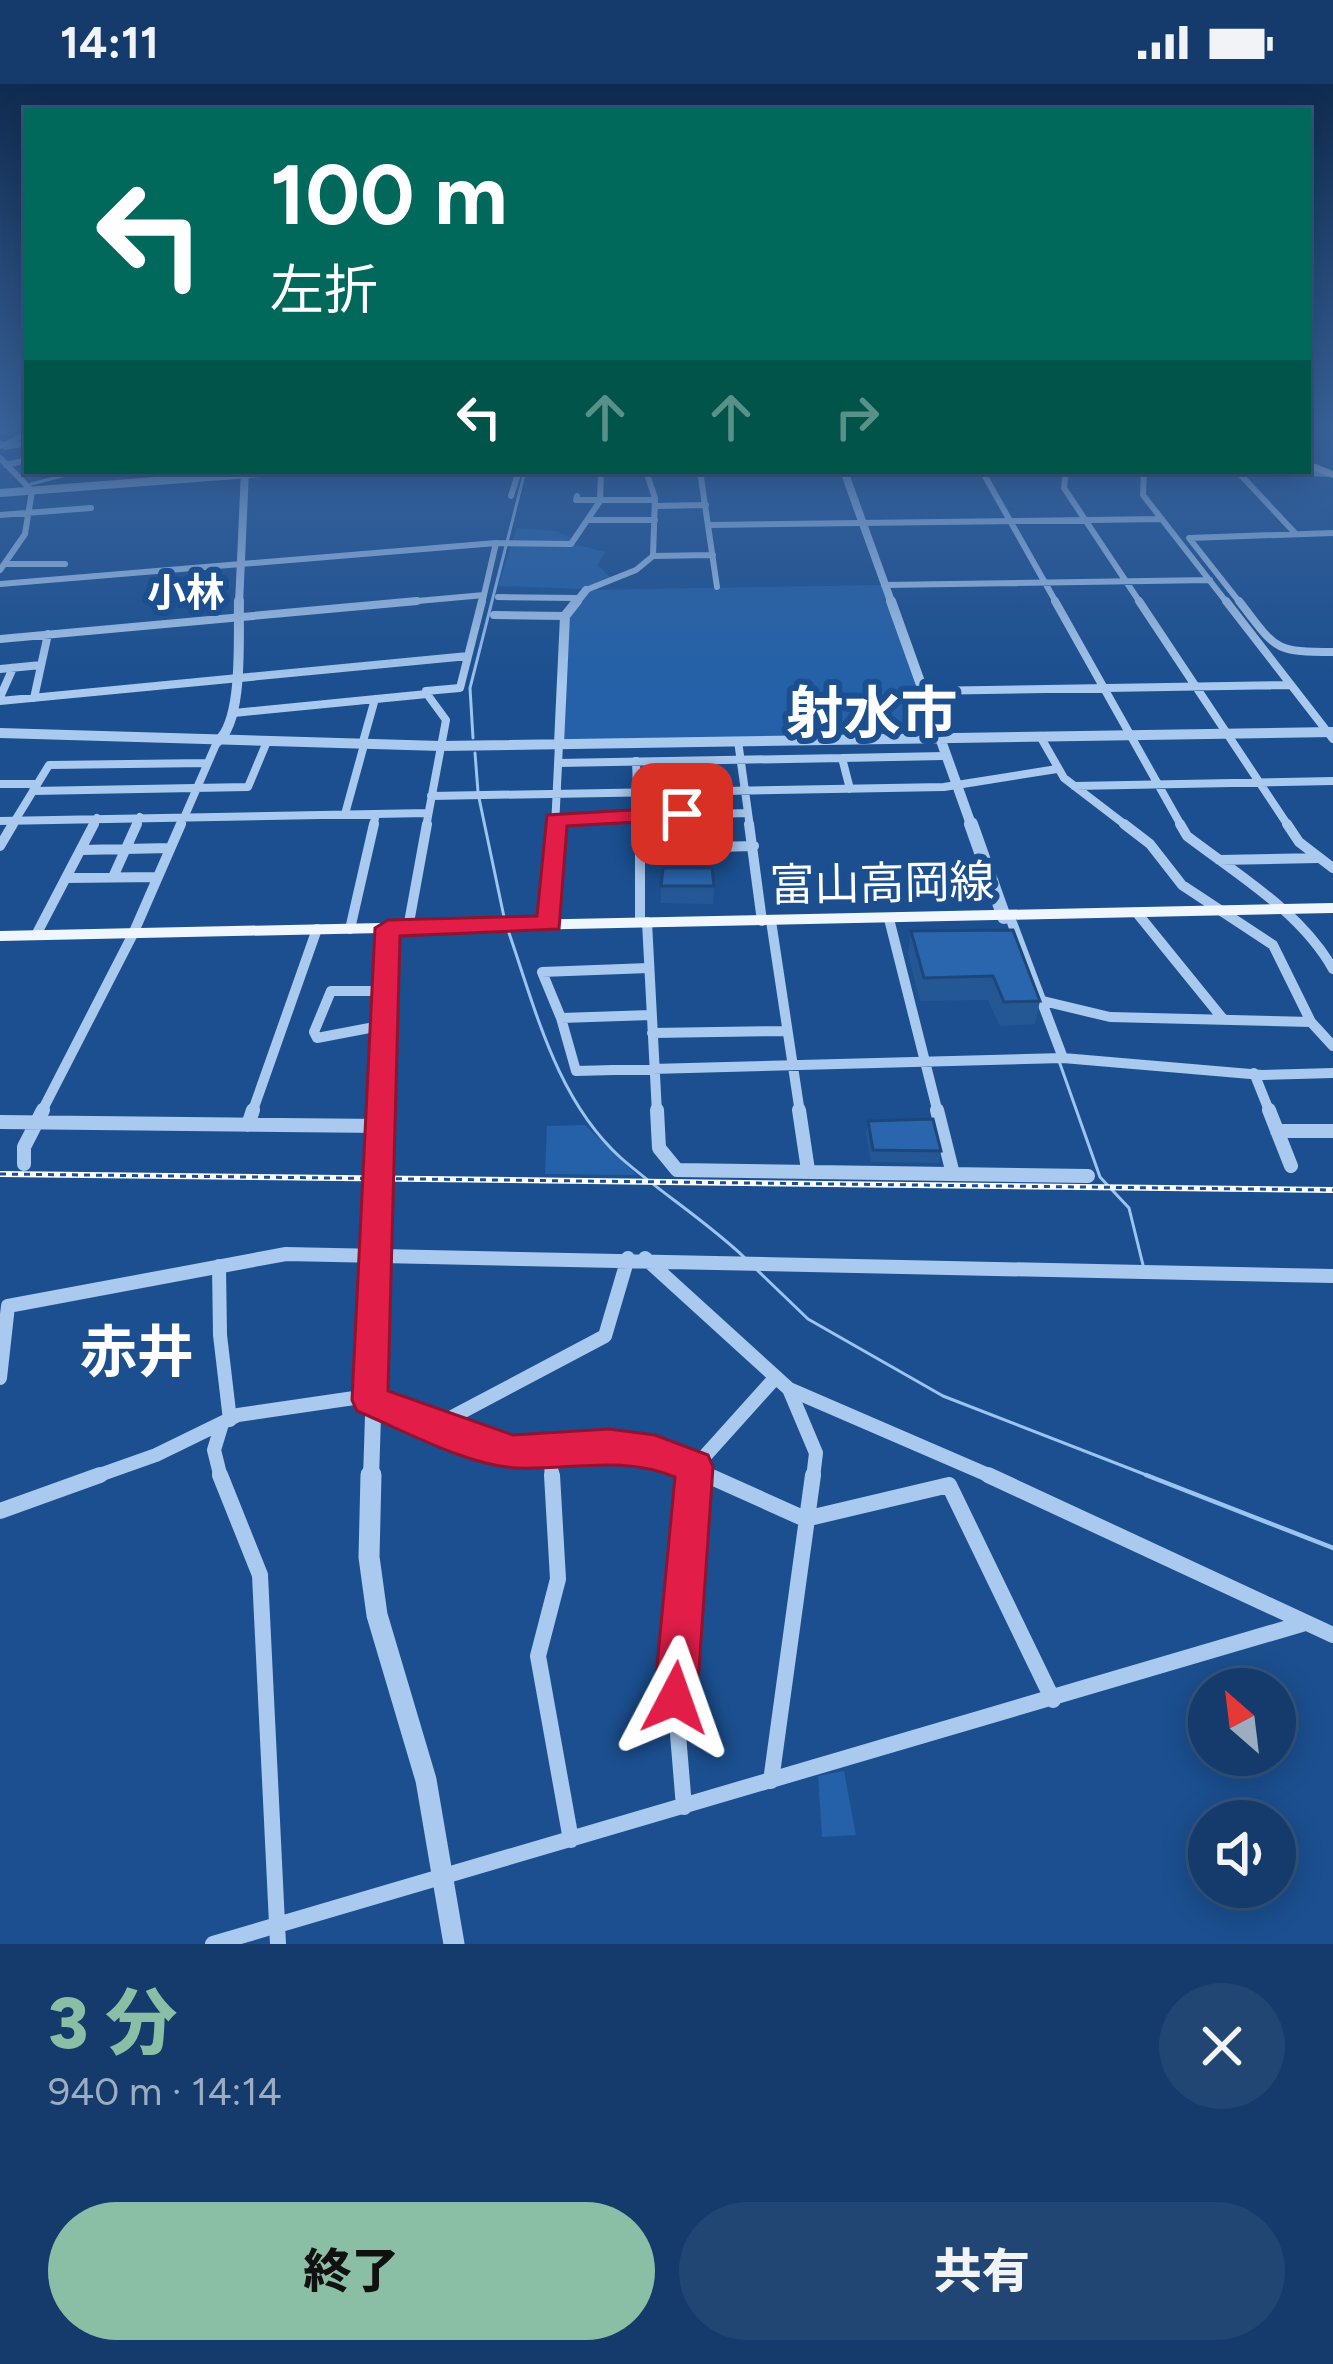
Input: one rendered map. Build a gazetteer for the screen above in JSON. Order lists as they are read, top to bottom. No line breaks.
{"streets":{"main road":["富山高岡線"]},"districts":["小林","射水市","赤井"],"north":"top left","page":{"status":"14:11","turn":["100 m","左折"],"heading":["3 分","940 m · 14:14"],"buttons":["終了","共有"]}}
